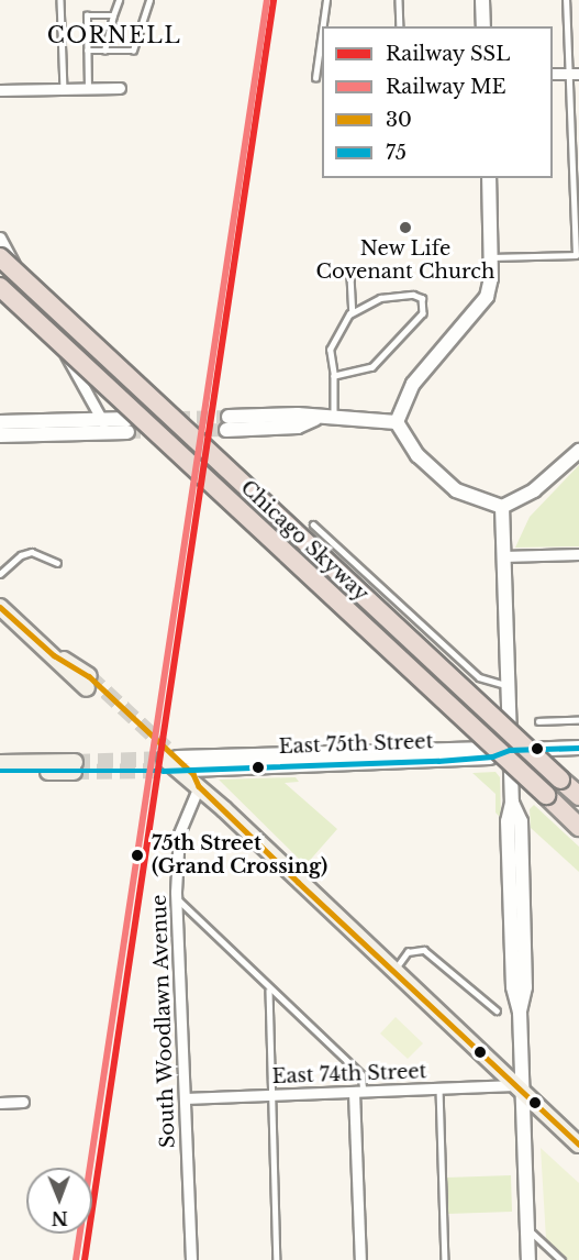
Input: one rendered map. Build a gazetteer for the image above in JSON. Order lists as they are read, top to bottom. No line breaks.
{"streets":{"highway":["Chicago Skyway"],"street":["East 75th Street","South Woodlawn Avenue","East 74th Street"]},"crossings":[["South Woodlawn Avenue","East 74th Street"]],"districts":["CORNELL"],"places":["New Life Covenant Church","75th Street (Grand Crossing)"],"lines":["rail line SSL","rail line ME","transit line 30","transit line 75"],"legend":["Railway SSL","Railway ME","30","75"],"north":"bottom"}
